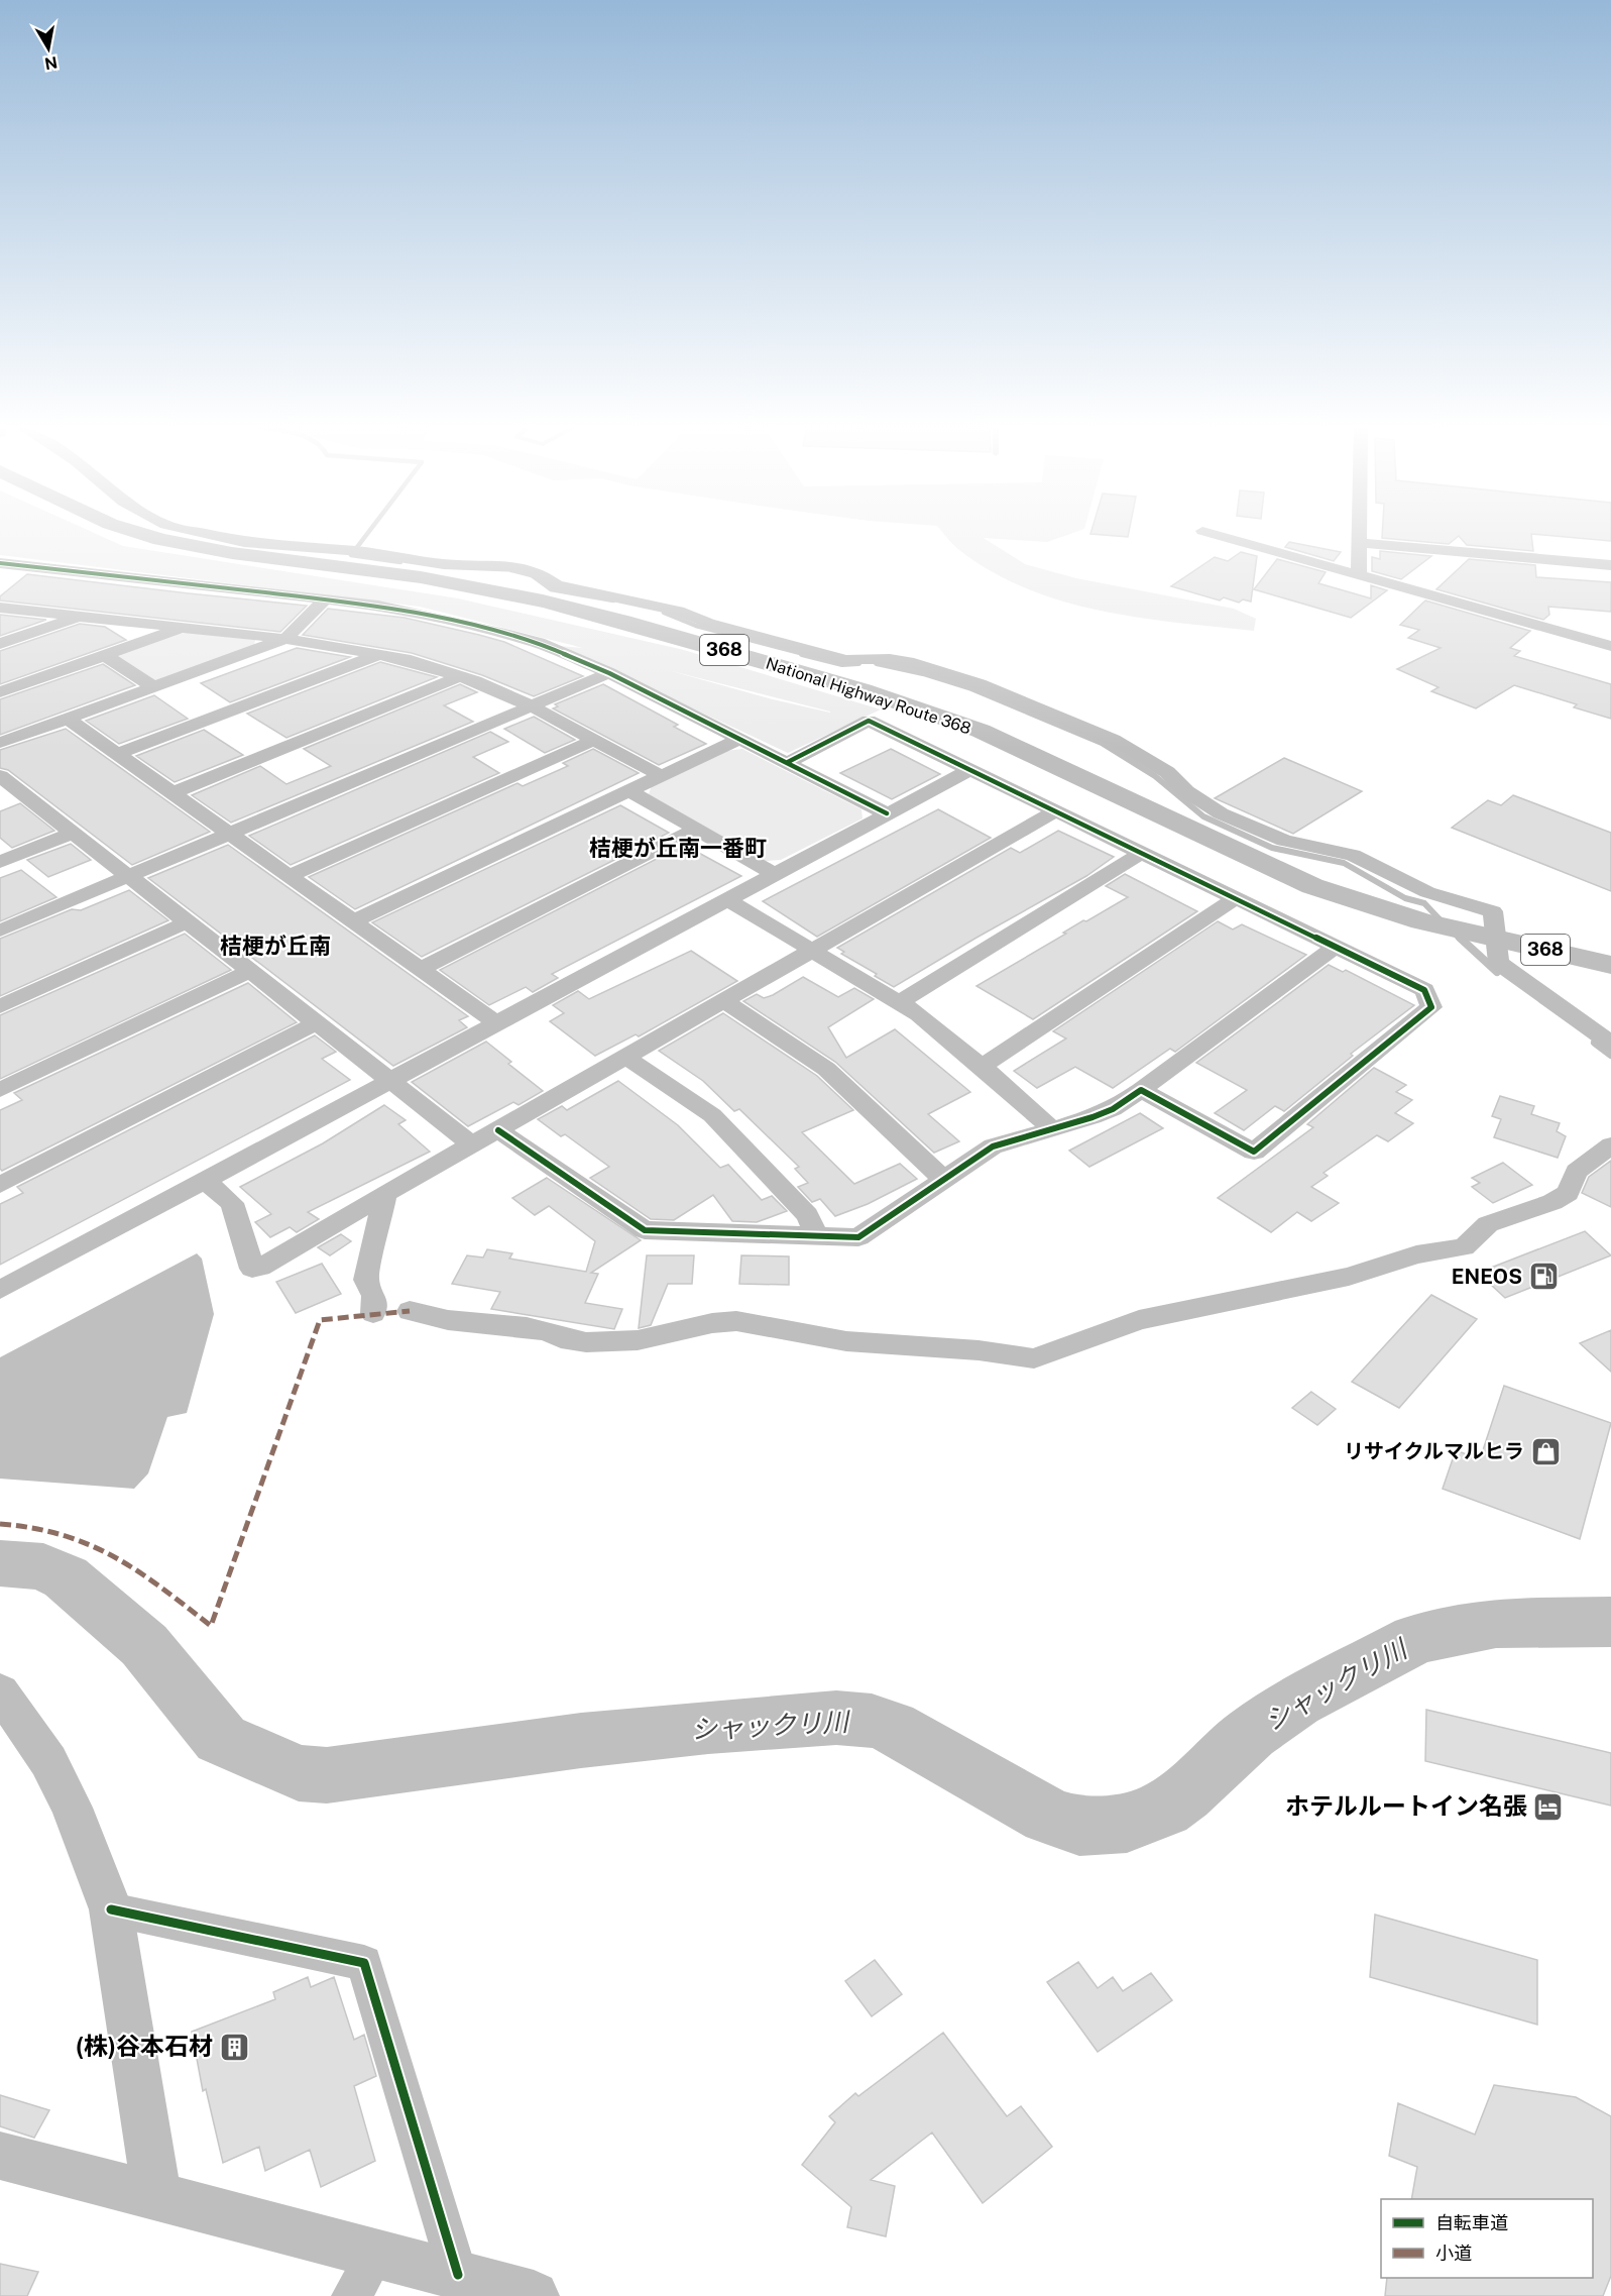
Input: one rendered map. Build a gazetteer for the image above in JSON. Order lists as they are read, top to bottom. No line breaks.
{"streets":{"highway":["368","National Highway Route 368"]},"districts":["桔梗が丘南一番町","桔梗が丘南"],"water":["シャックリ川"],"places":{"fuel station":["ENEOS"],"shop":["リサイクルマルヒラ"],"hotel":["ホテルルートイン名張"],"building":["(株)谷本石材"]},"legend":["自転車道","小道"],"north":"bottom"}
